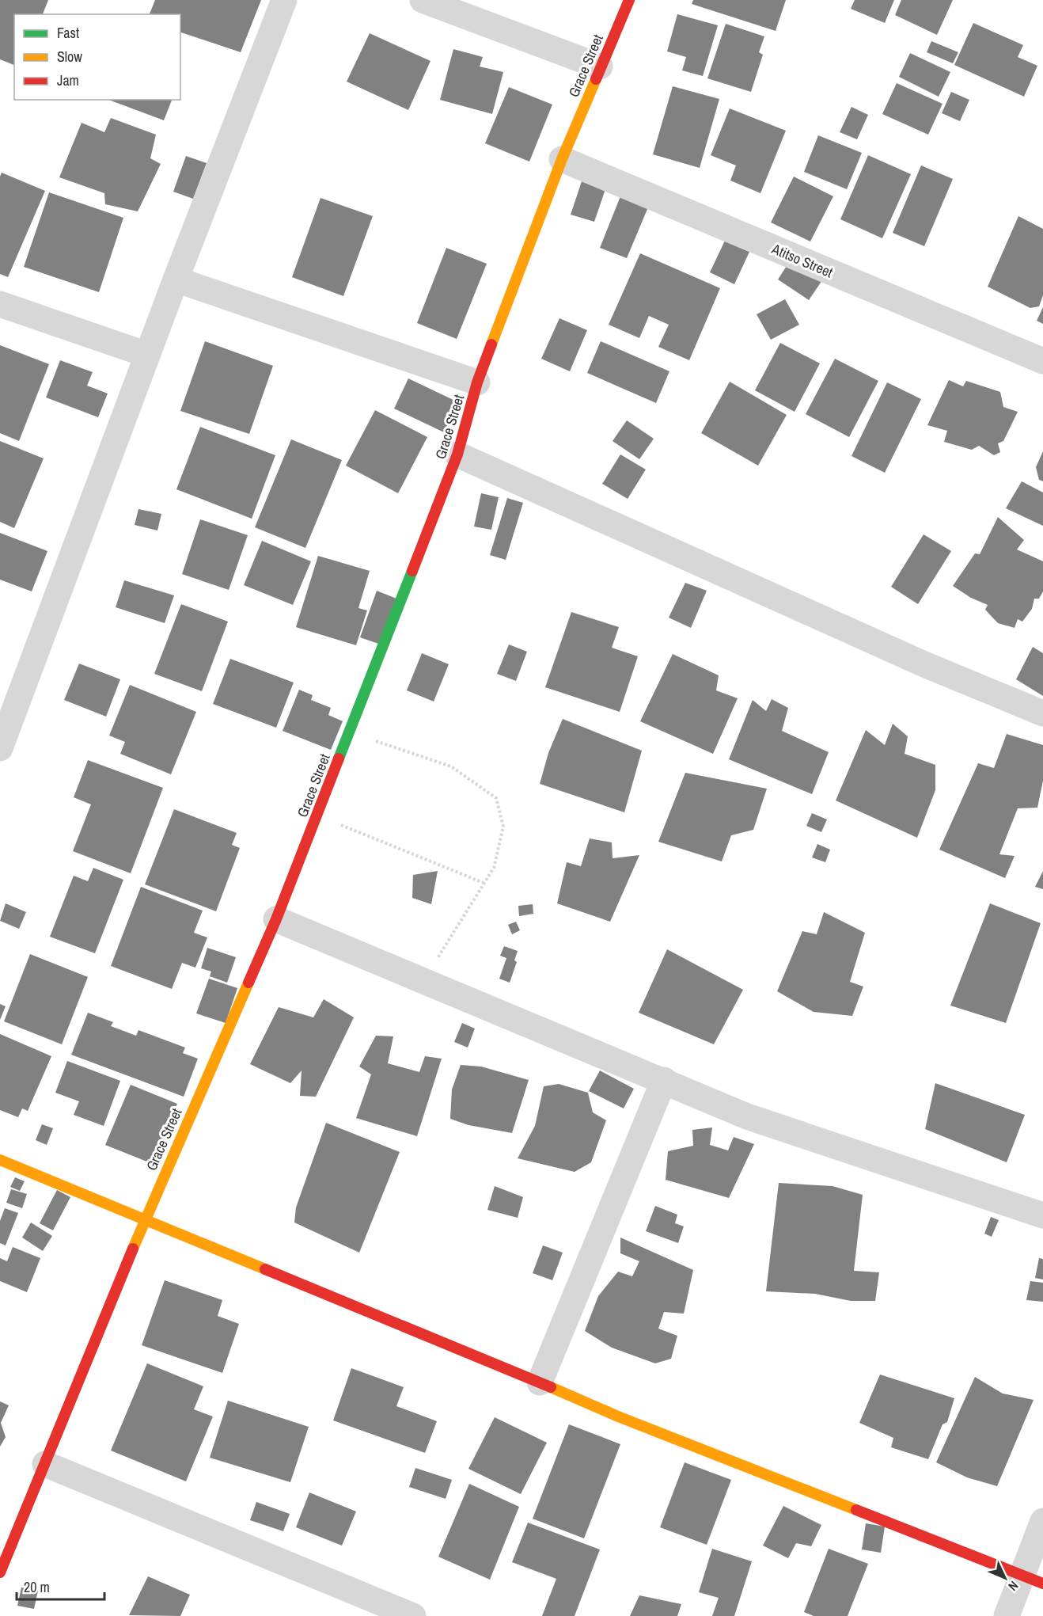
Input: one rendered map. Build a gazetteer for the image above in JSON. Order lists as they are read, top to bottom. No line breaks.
{"streets":{"street":["Grace Street","Atitso Street"]},"crossings":[["Grace Street","Atitso Street"]],"legend":["Fast","Slow","Jam"],"scale_bar":"20 m","north":"bottom right"}
